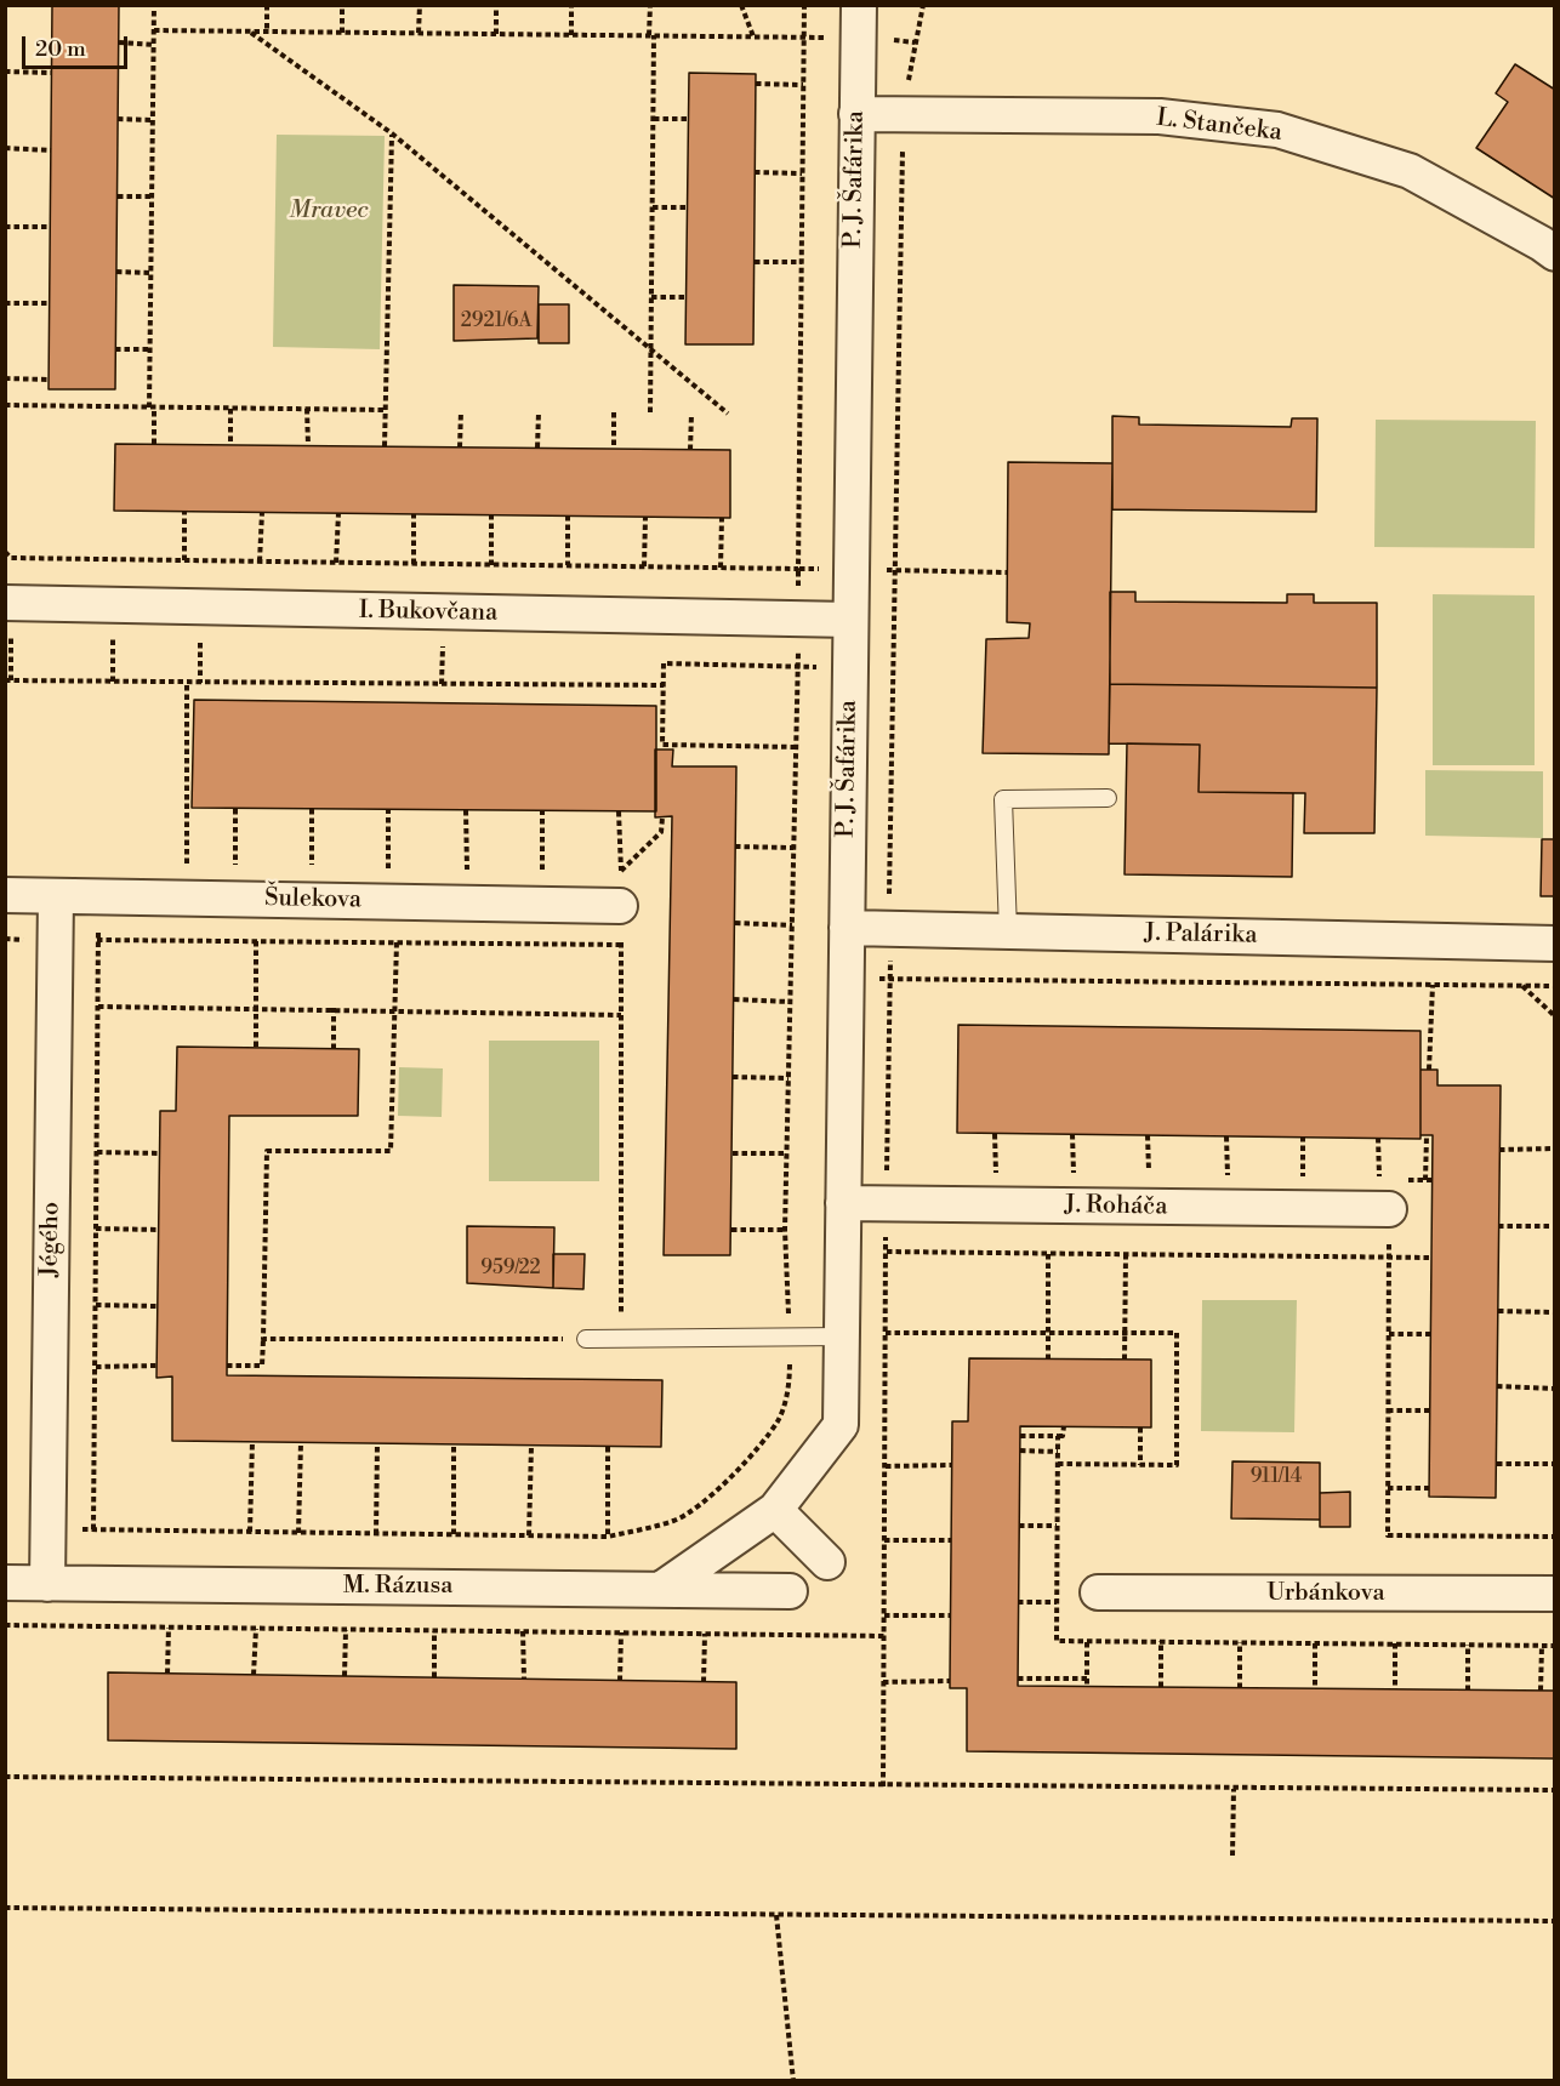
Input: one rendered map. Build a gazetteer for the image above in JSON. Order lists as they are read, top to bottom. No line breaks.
{"streets":{"street":["L. Stančeka","P. J. Šafárika","I. Bukovčana","Šulekova","J. Palárika","J. Roháča","Jégého","M. Rázusa","Urbánkova"]},"crossings":[["L. Stančeka","P. J. Šafárika"],["P. J. Šafárika","I. Bukovčana"],["P. J. Šafárika","J. Palárika"],["P. J. Šafárika","J. Roháča"],["P. J. Šafárika","M. Rázusa"],["Šulekova","Jégého"],["Jégého","M. Rázusa"]],"parks":["Mravec"],"house_numbers":["2921/6A","959/22","911/14"],"scale_bar":"20 m"}
